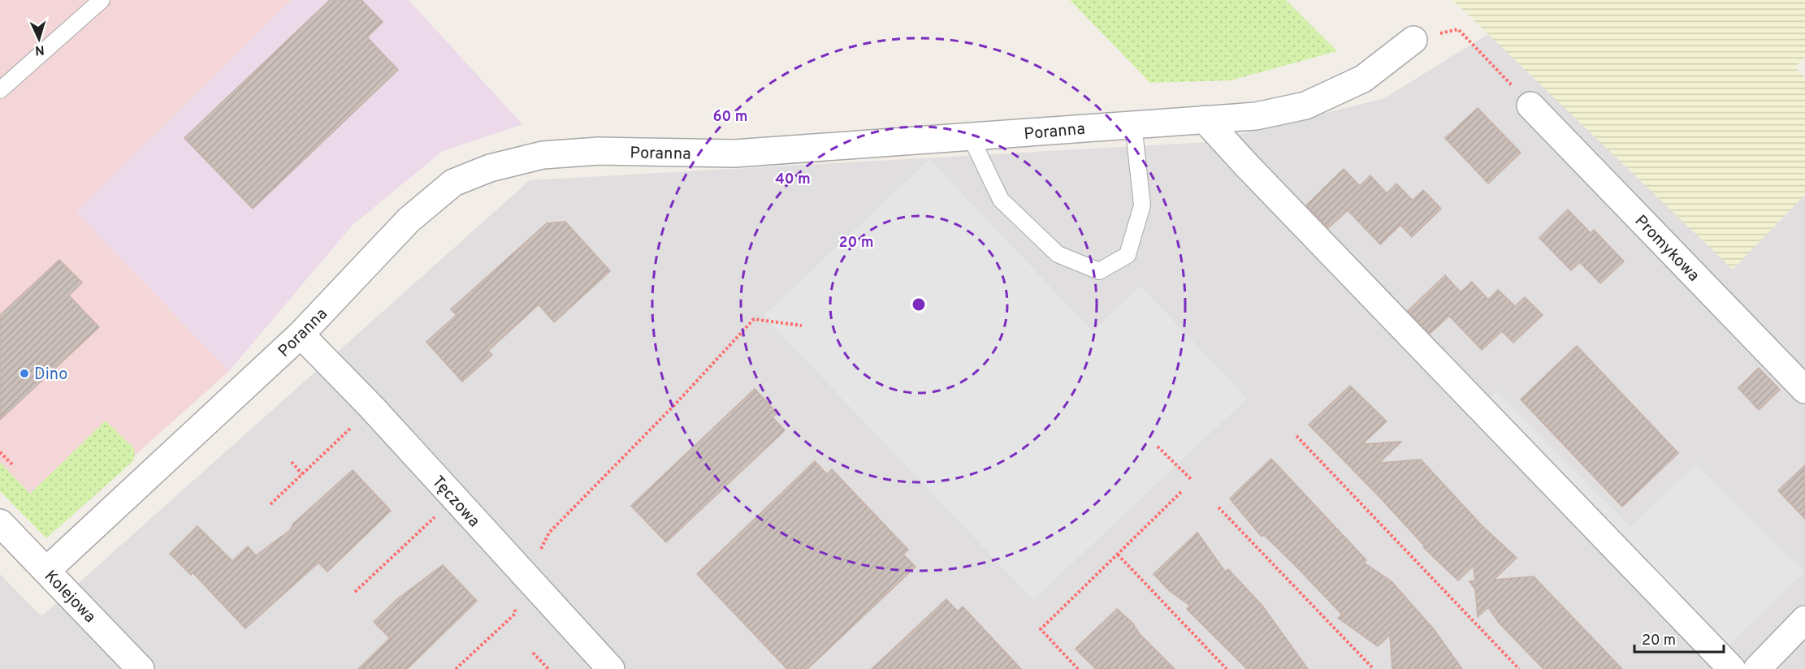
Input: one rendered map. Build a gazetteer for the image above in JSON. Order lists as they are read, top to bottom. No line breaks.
{"streets":{"street":["Poranna","Promykowa","Tęczowa","Kolejowa"]},"crossings":[["Poranna","Tęczowa"],["Poranna","Kolejowa"]],"places":["Dino"],"scale_bar":"20 m","north":"bottom","rings":["60 m","40 m","20 m"]}
